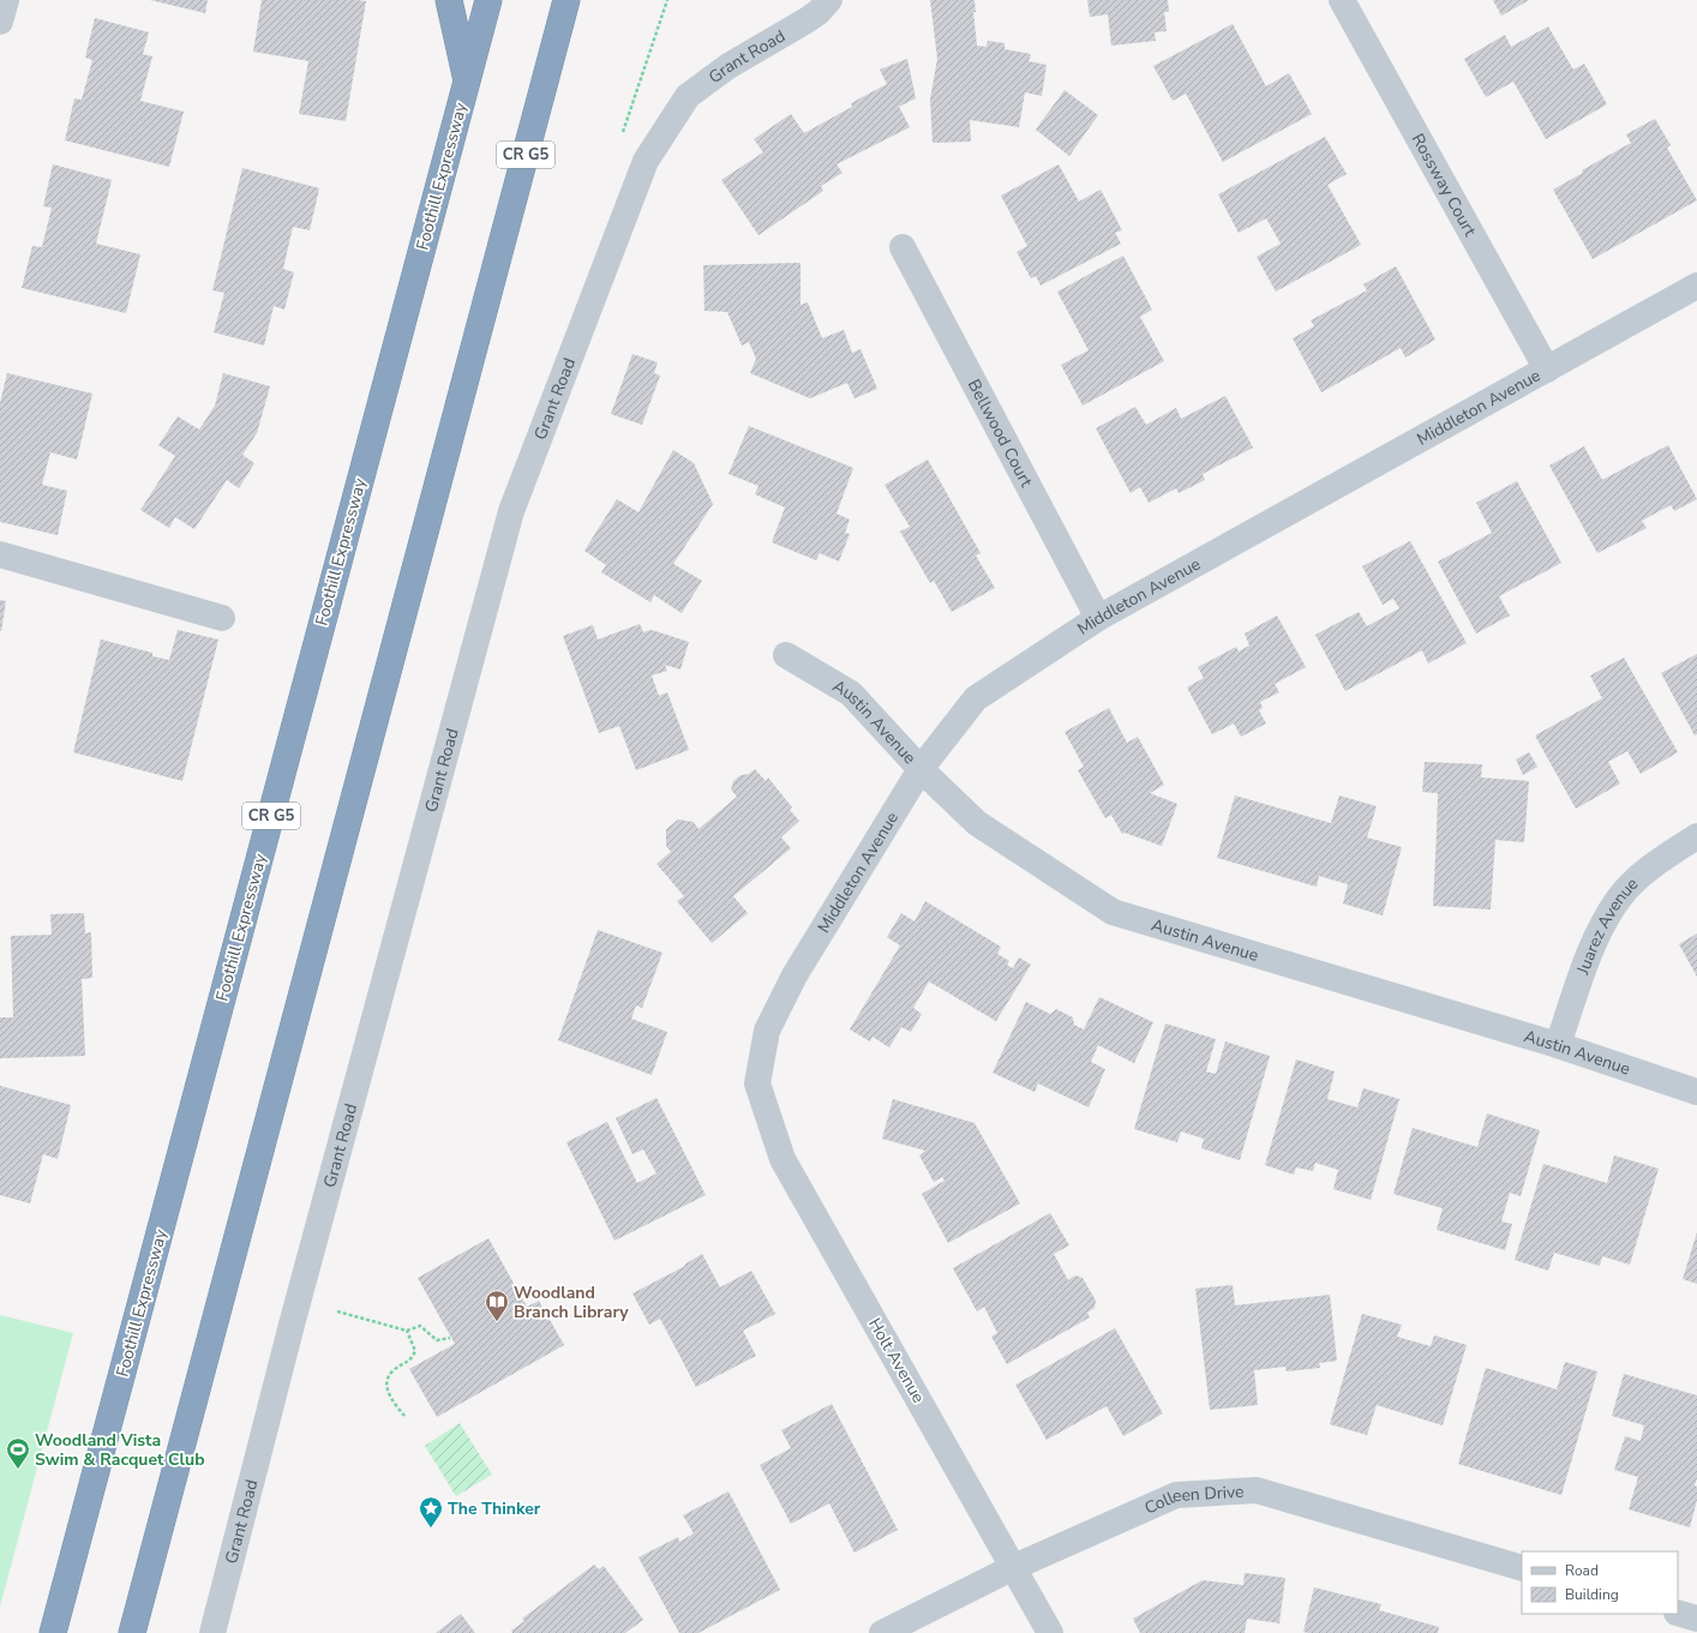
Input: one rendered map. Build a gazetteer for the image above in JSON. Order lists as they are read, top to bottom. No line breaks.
{"streets":{"highway":["CR G5","Foothill Expressway"],"street":["Grant Road","Rossway Court","Middleton Avenue","Bellwood Court","Austin Avenue","Juarez Avenue","Holt Avenue","Colleen Drive"]},"crossings":[["Rossway Court","Middleton Avenue"],["Middleton Avenue","Bellwood Court"],["Middleton Avenue","Austin Avenue"],["Middleton Avenue","Holt Avenue"],["Austin Avenue","Juarez Avenue"],["Holt Avenue","Colleen Drive"]],"places":{"library":["Woodland Branch Library"],"sports":["Woodland Vista Swim & Racquet Club"],"place":["The Thinker"]},"legend":["Road","Building"]}
